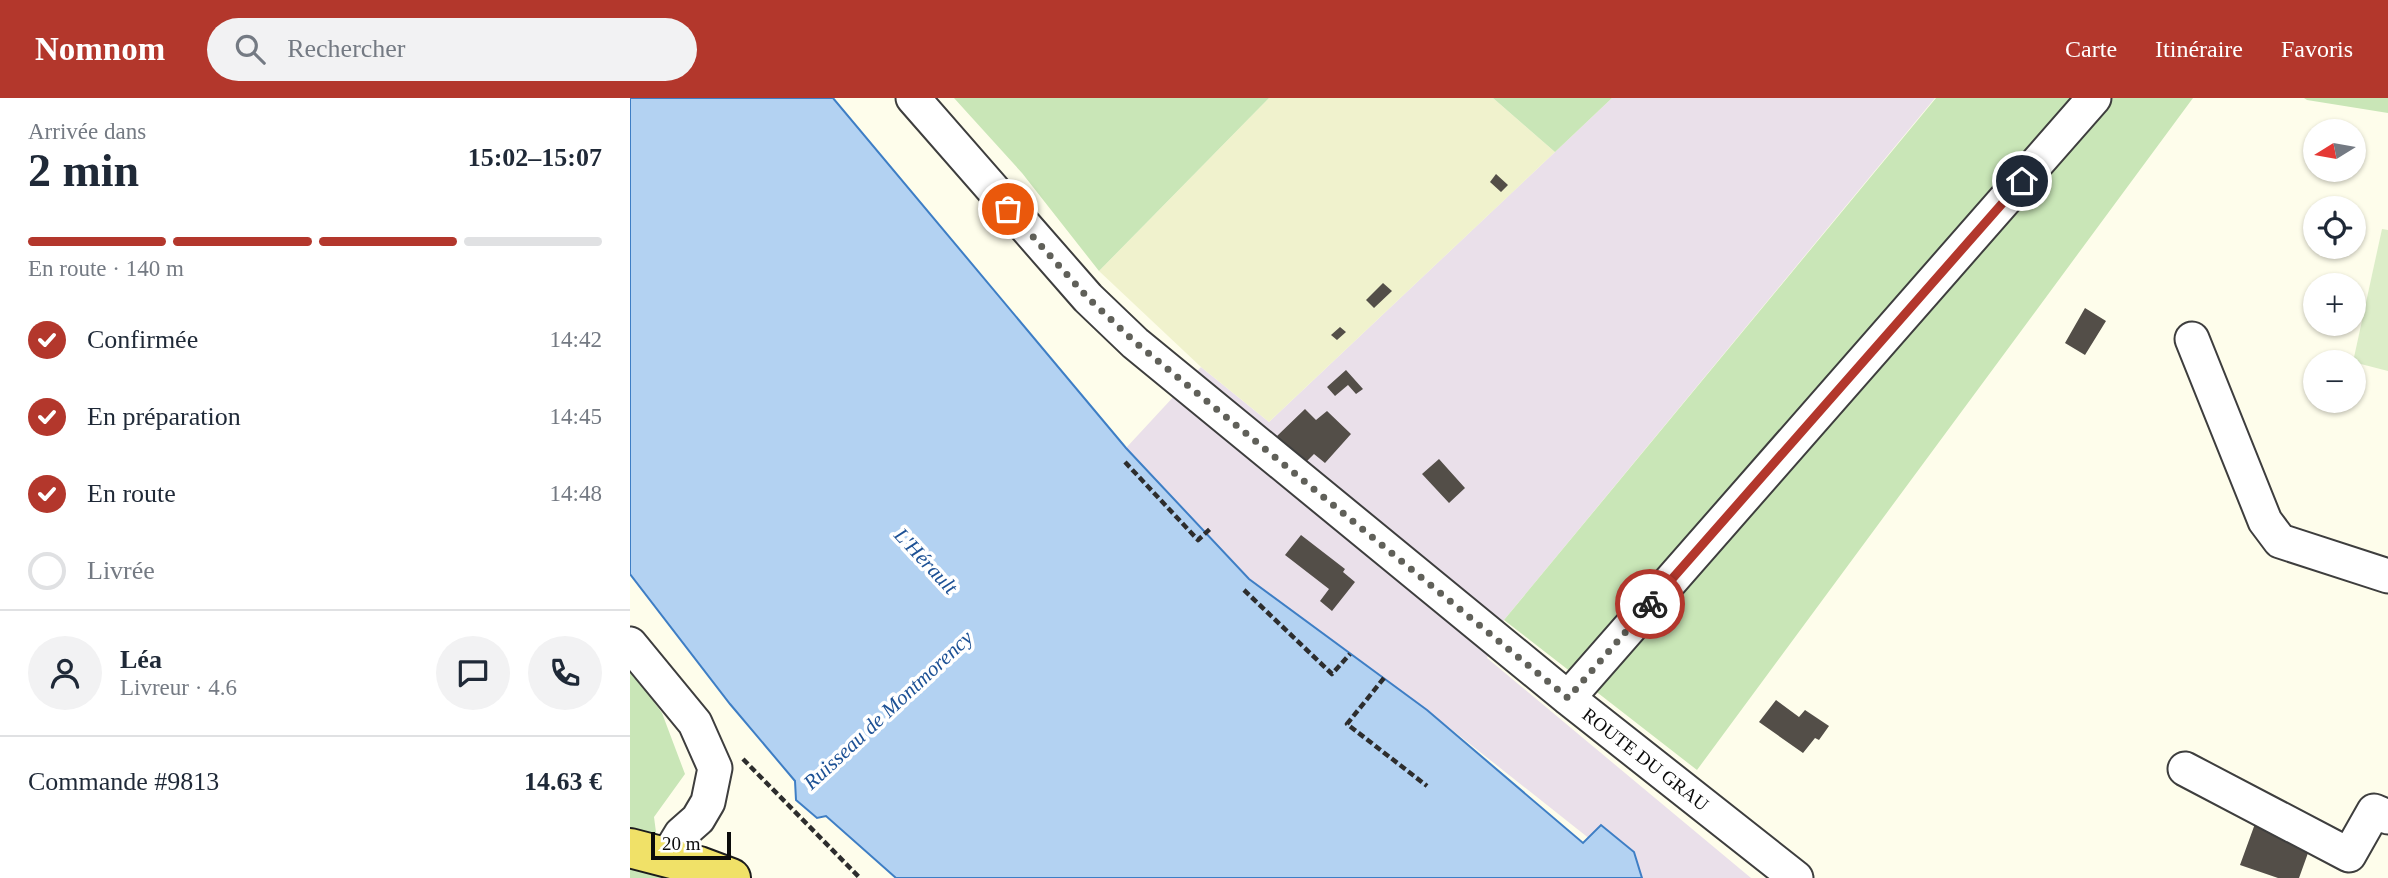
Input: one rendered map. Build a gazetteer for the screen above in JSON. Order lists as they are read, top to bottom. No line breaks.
{"streets":{"street":["ROUTE DU GRAU"]},"water":["L'Hérault","Ruisseau de Montmorency"],"scale_bar":"20 m","north":"left","page":{"header":"Nomnom","search":"Rechercher","nav":["Carte","Itinéraire","Favoris"],"heading":["2 min","Arrivée dans","15:02–15:07"],"panel":["Léa","Livreur · 4.6","Commande #9813","14.63 €"],"map_buttons":["+","−"],"bar":"En route · 140 m","list":[["Confirmée","14:42"],["En préparation","14:45"],["En route","14:48"],"Livrée"],"scale":"20 m"}}
